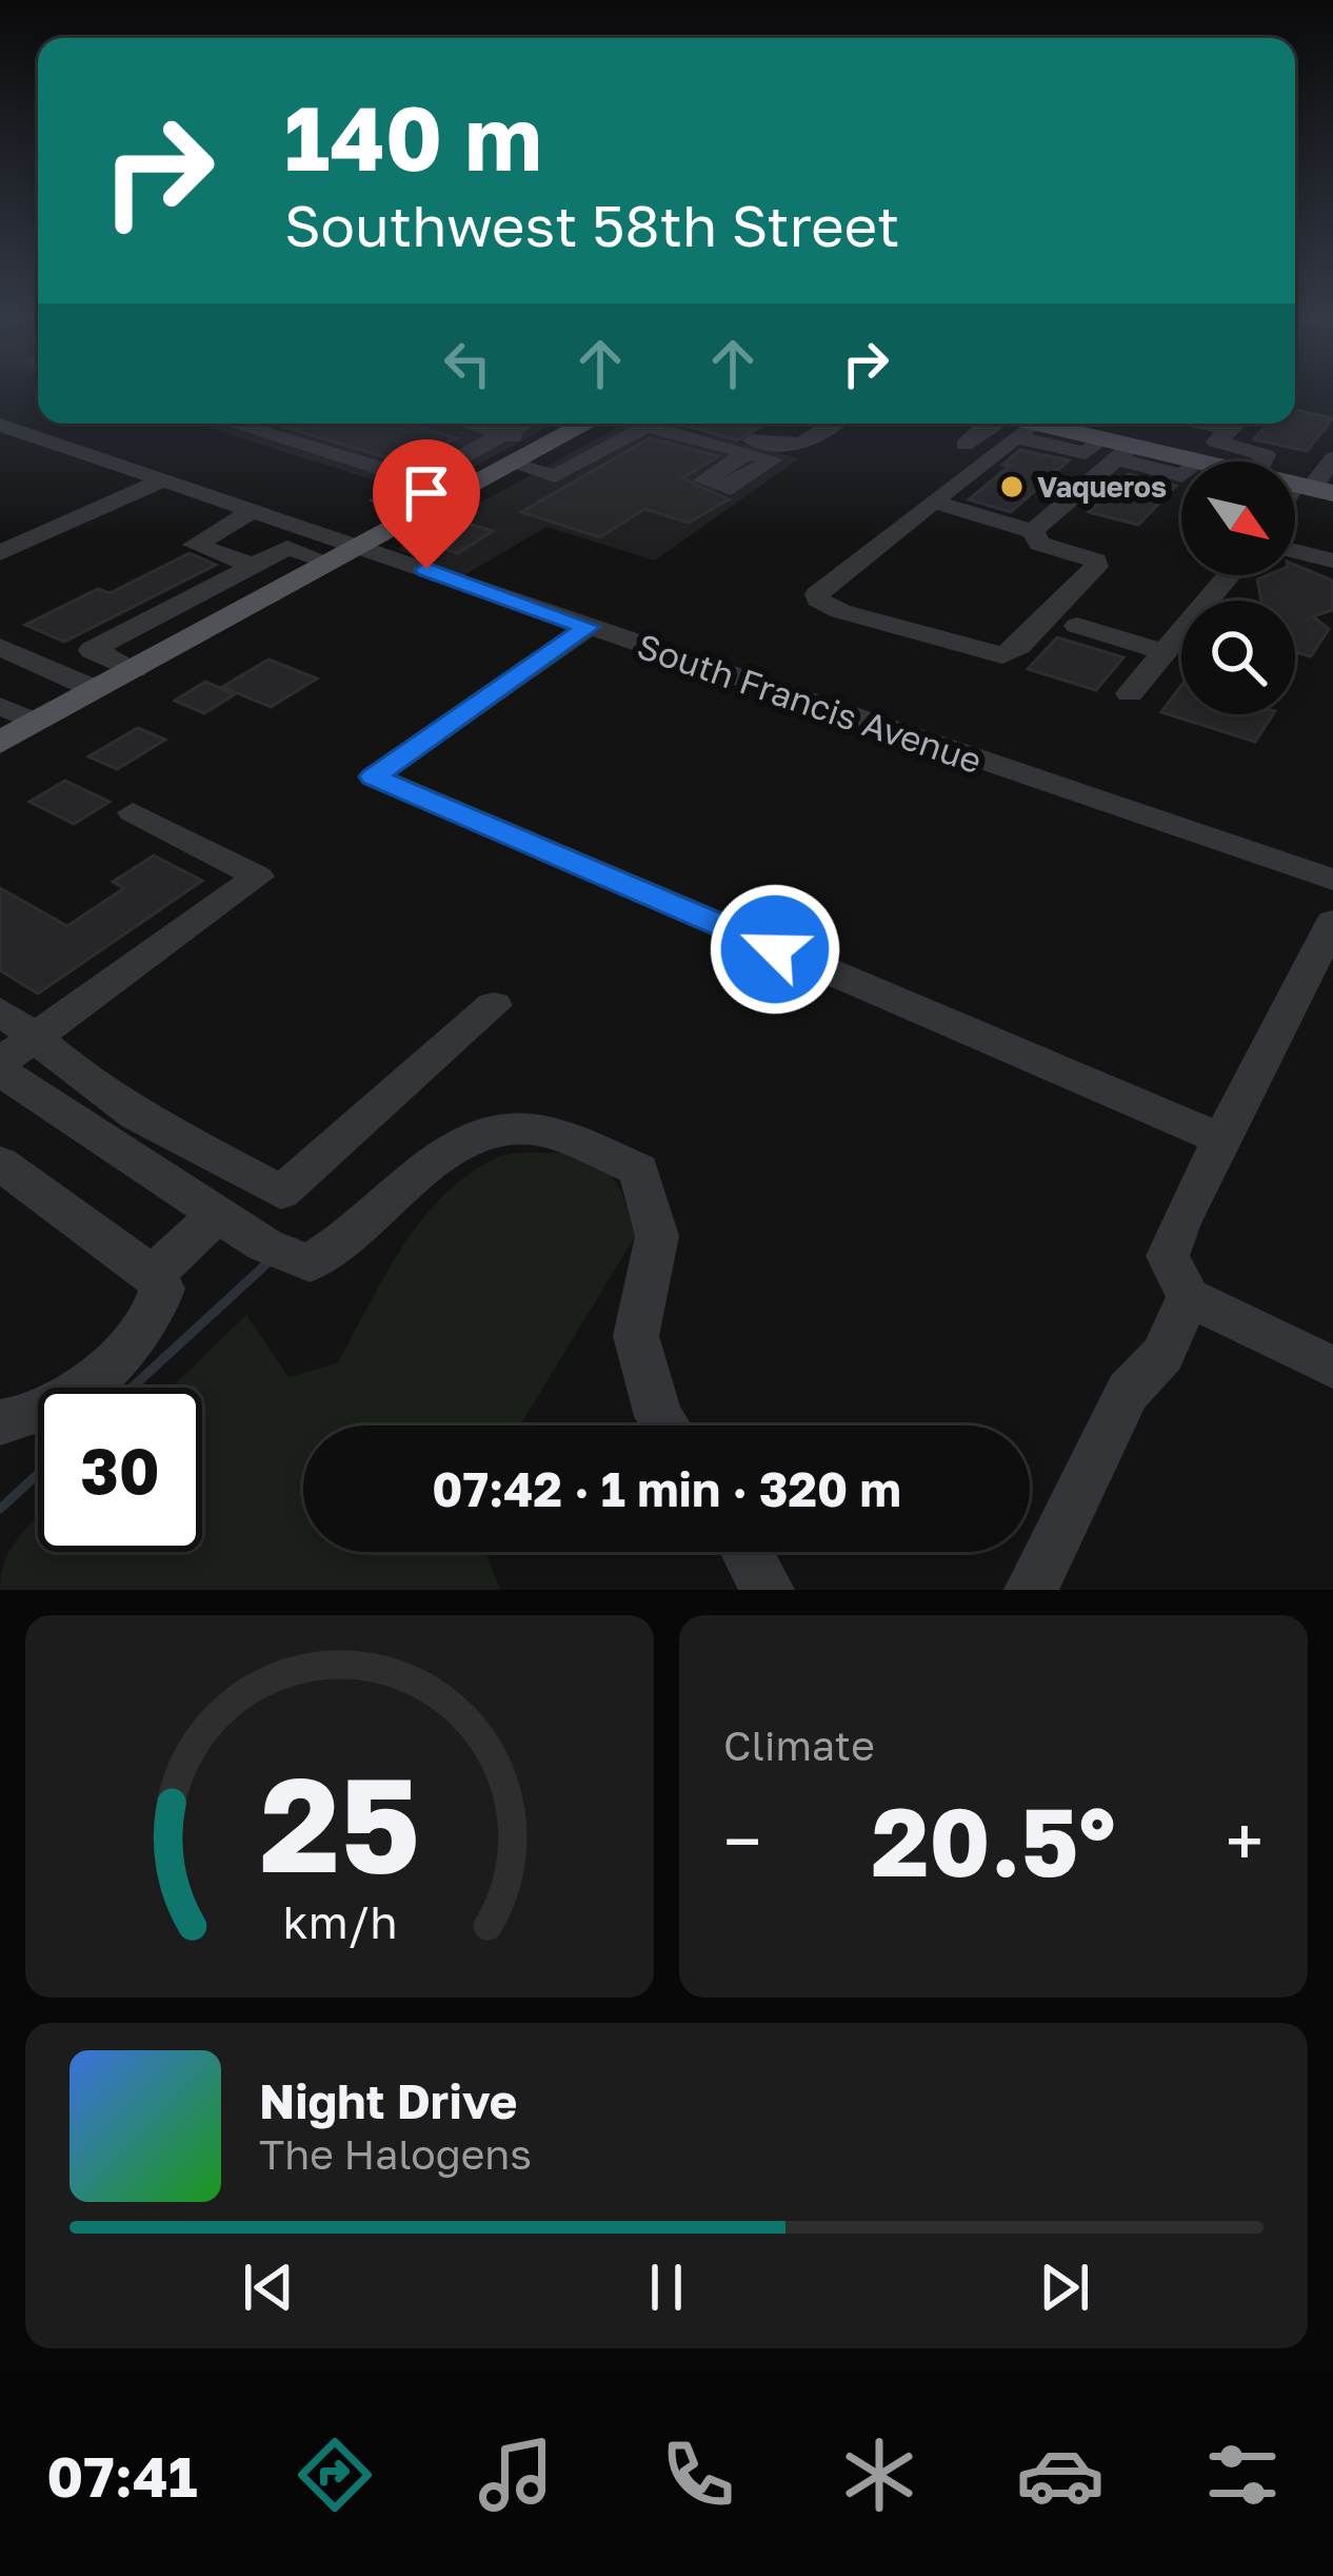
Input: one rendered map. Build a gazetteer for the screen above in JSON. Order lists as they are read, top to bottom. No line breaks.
{"streets":{"street":["South Francis Avenue"]},"places":["Vaqueros"],"north":"bottom right","page":{"turn":["140 m","Southwest 58th Street"],"limit":"30","trip":"07:42 · 1 min · 320 m","tile":"Climate","heat":["−","20.5°","+"],"song":["Night Drive","The Halogens"],"tabs":"07:41","gauge":["25","km/h"]}}
